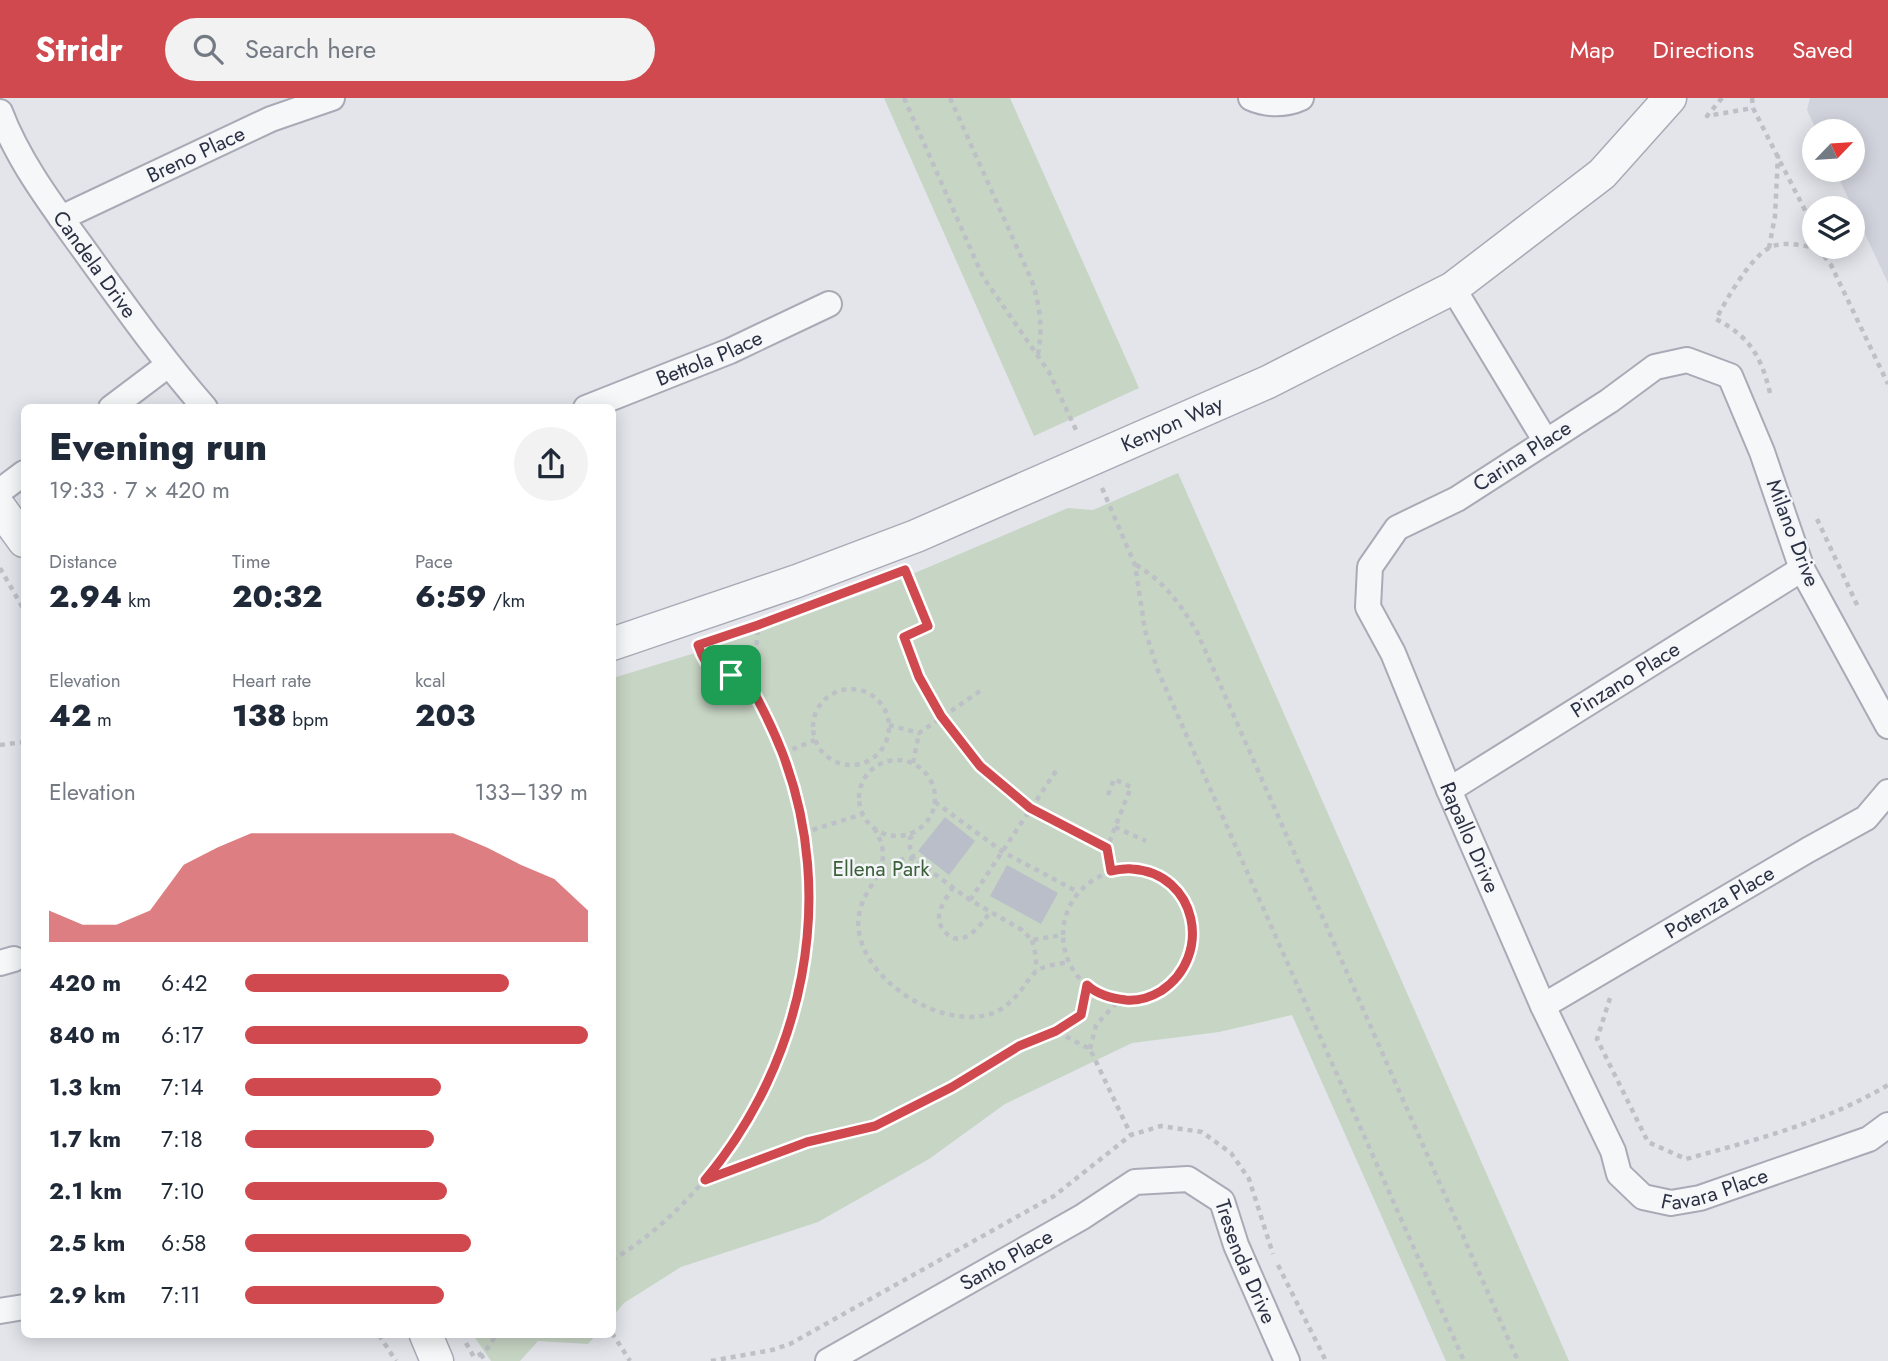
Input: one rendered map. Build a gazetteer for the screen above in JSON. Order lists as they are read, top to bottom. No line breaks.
{"streets":{"street":["Breno Place","Candela Drive","Bettola Place","Kenyon Way","Carina Place","Milano Drive","Pinzano Place","Rapallo Drive","Potenza Place","Favara Place","Santo Place","Tresenda Drive"]},"crossings":[["Breno Place","Candela Drive"],["Carina Place","Milano Drive"],["Carina Place","Rapallo Drive"],["Milano Drive","Pinzano Place"],["Pinzano Place","Rapallo Drive"],["Rapallo Drive","Potenza Place"],["Rapallo Drive","Favara Place"],["Santo Place","Tresenda Drive"]],"parks":["Ellena Park"],"north":"top right","page":{"header":"Stridr","search":"Search here","nav":["Map","Directions","Saved"],"heading":["Evening run","19:33 · 7 × 420 m"],"stats":[["Distance","2.94 km"],["Time","20:32"],["Pace","6:59 /km"],["Elevation","42 m"],["Heart rate","138 bpm"],["kcal","203"]],"chart":["Elevation","133–139 m"],"list":[{"name":"420 m","note":"6:42"},{"name":"840 m","note":"6:17"},{"name":"1.3 km","note":"7:14"},{"name":"1.7 km","note":"7:18"},{"name":"2.1 km","note":"7:10"},{"name":"2.5 km","note":"6:58"},{"name":"2.9 km","note":"7:11"}]}}
